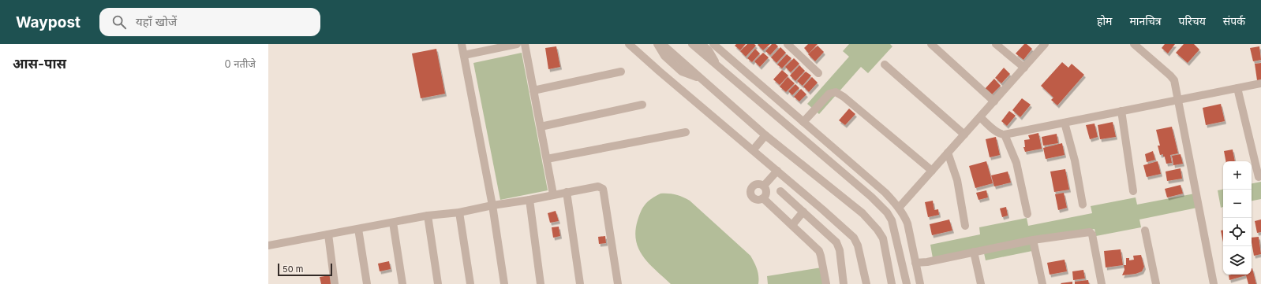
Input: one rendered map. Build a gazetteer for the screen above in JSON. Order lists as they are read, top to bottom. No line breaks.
{"scale_bar":"50 m","page":{"header":"Waypost","search":"यहाँ खोजें","nav":["होम","मानचित्र","परिचय","संपर्क"],"heading":["आस-पास","0 नतीजे"],"map_buttons":["+","−"],"scale":"50 m"}}
